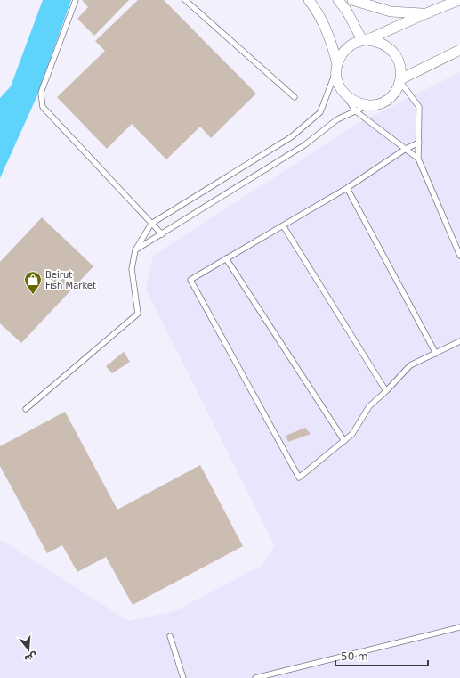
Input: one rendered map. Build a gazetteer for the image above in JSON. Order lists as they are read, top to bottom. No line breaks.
{"places":{"shop":["Beirut Fish Market"]},"scale_bar":"50 m","north":"bottom"}
